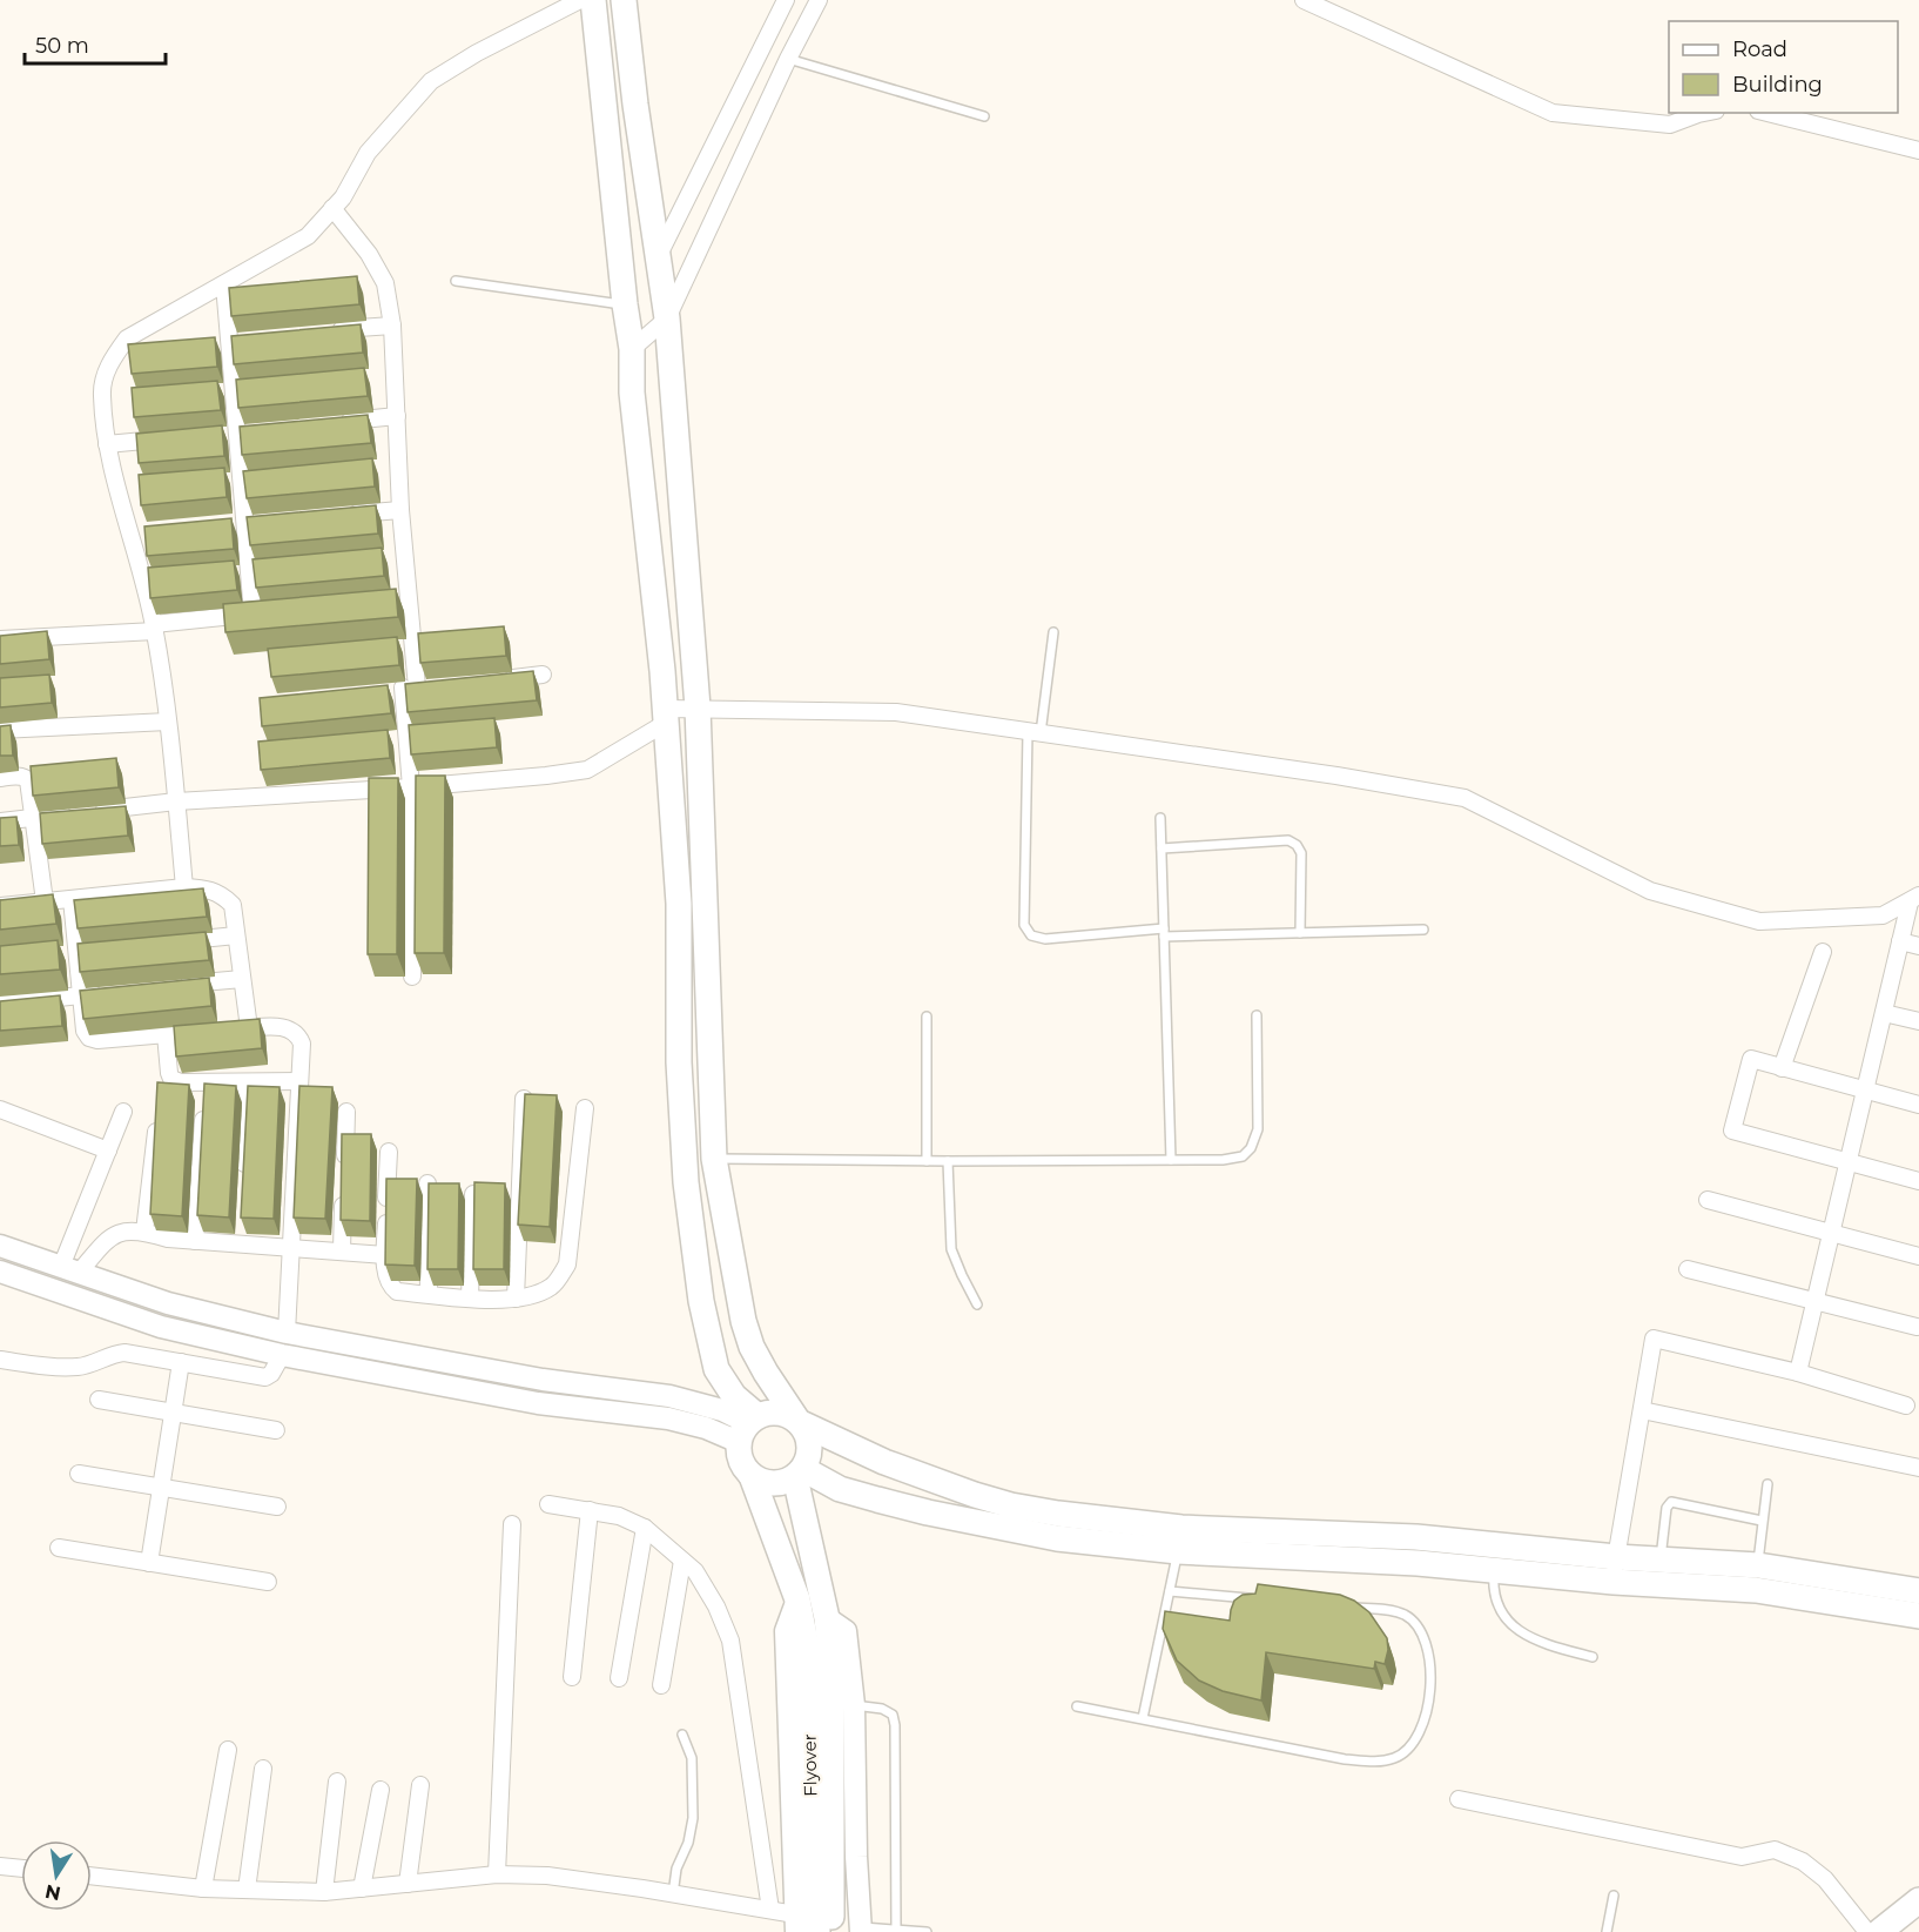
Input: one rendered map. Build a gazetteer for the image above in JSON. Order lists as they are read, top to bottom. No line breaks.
{"streets":{"main road":["Flyover"]},"legend":["Road","Building"],"scale_bar":"50 m","north":"bottom"}
